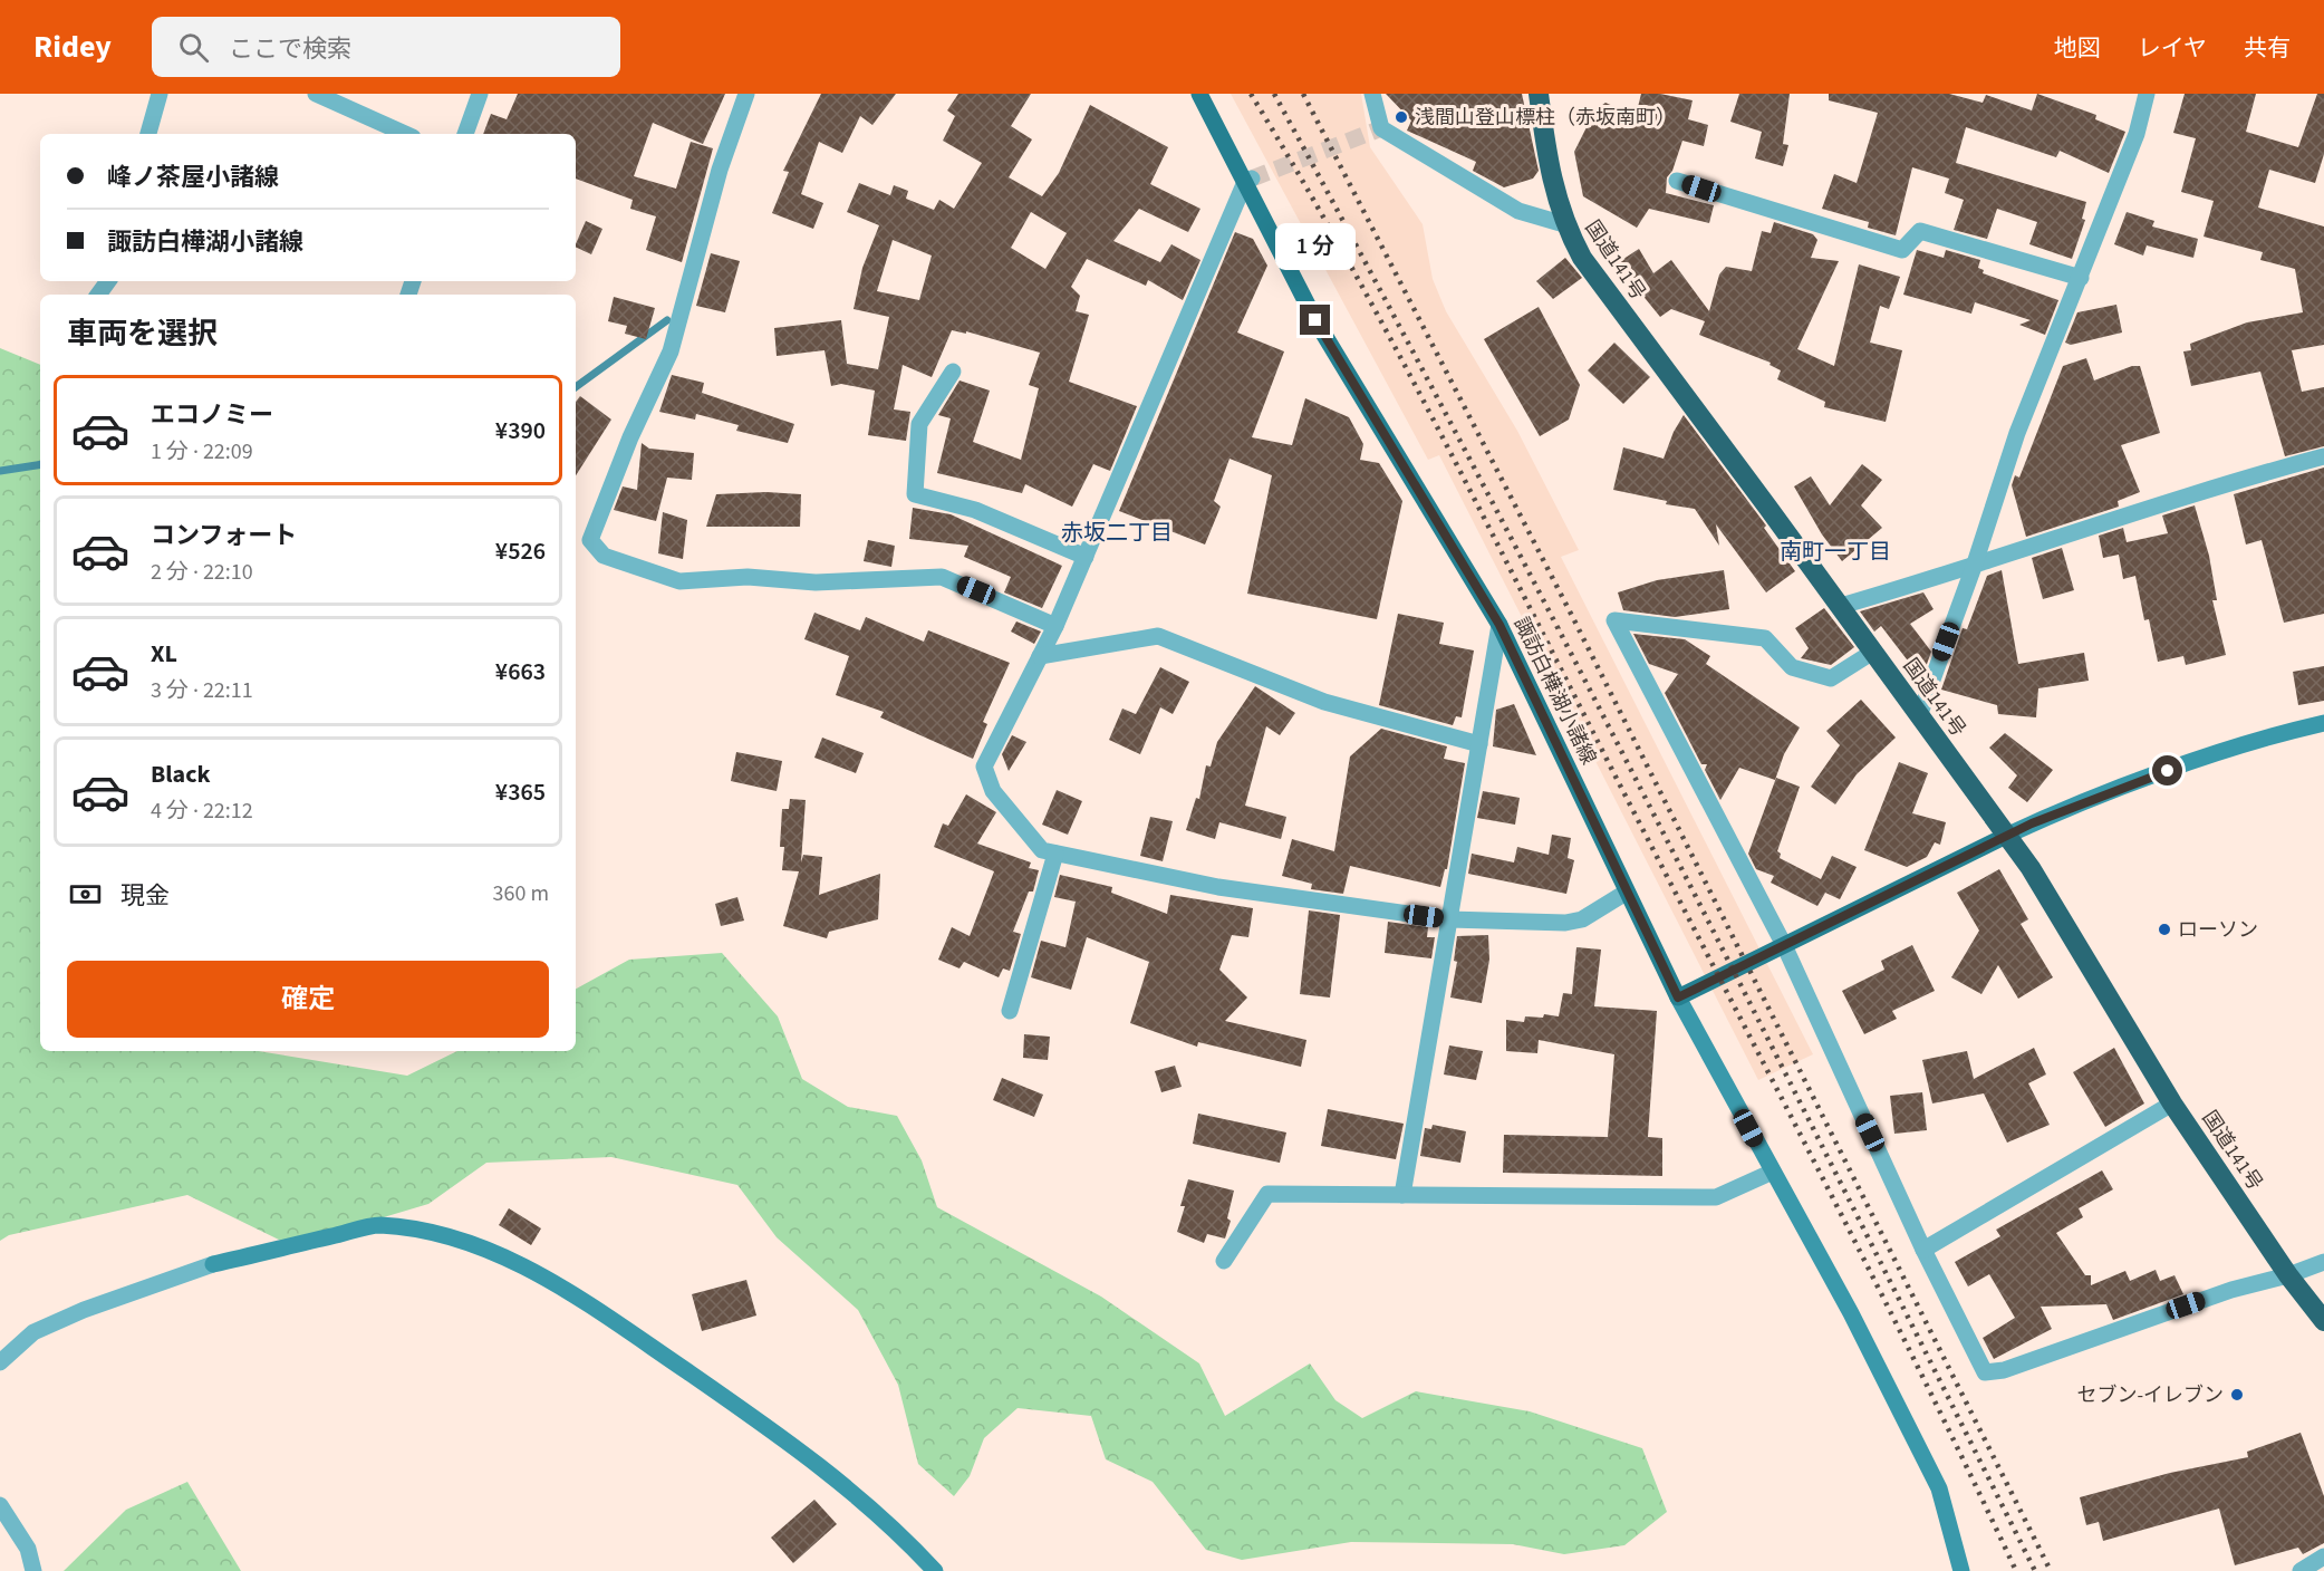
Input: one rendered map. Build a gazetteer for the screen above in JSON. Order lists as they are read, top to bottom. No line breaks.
{"streets":{"highway":["国道141号"],"main road":["諏訪白樺湖小諸線"]},"districts":["赤坂二丁目","南町一丁目"],"places":["浅間山登山標柱（赤坂南町）","ローソン","セブン-イレブン"],"page":{"header":"Ridey","search":"ここで検索","nav":["地図","レイヤ","共有"],"banner":["峰ノ茶屋小諸線","諏訪白樺湖小諸線"],"bubble":"1 分","heading":"車両を選択","list":[{"name":"エコノミー","note":"1 分 · 22:09","value":"¥390"},{"name":"コンフォート","note":"2 分 · 22:10","value":"¥526"},{"name":"XL","note":"3 分 · 22:11","value":"¥663"},{"name":"Black","note":"4 分 · 22:12","value":"¥365"}],"pay":["現金","360 m"],"buttons":"確定"}}
